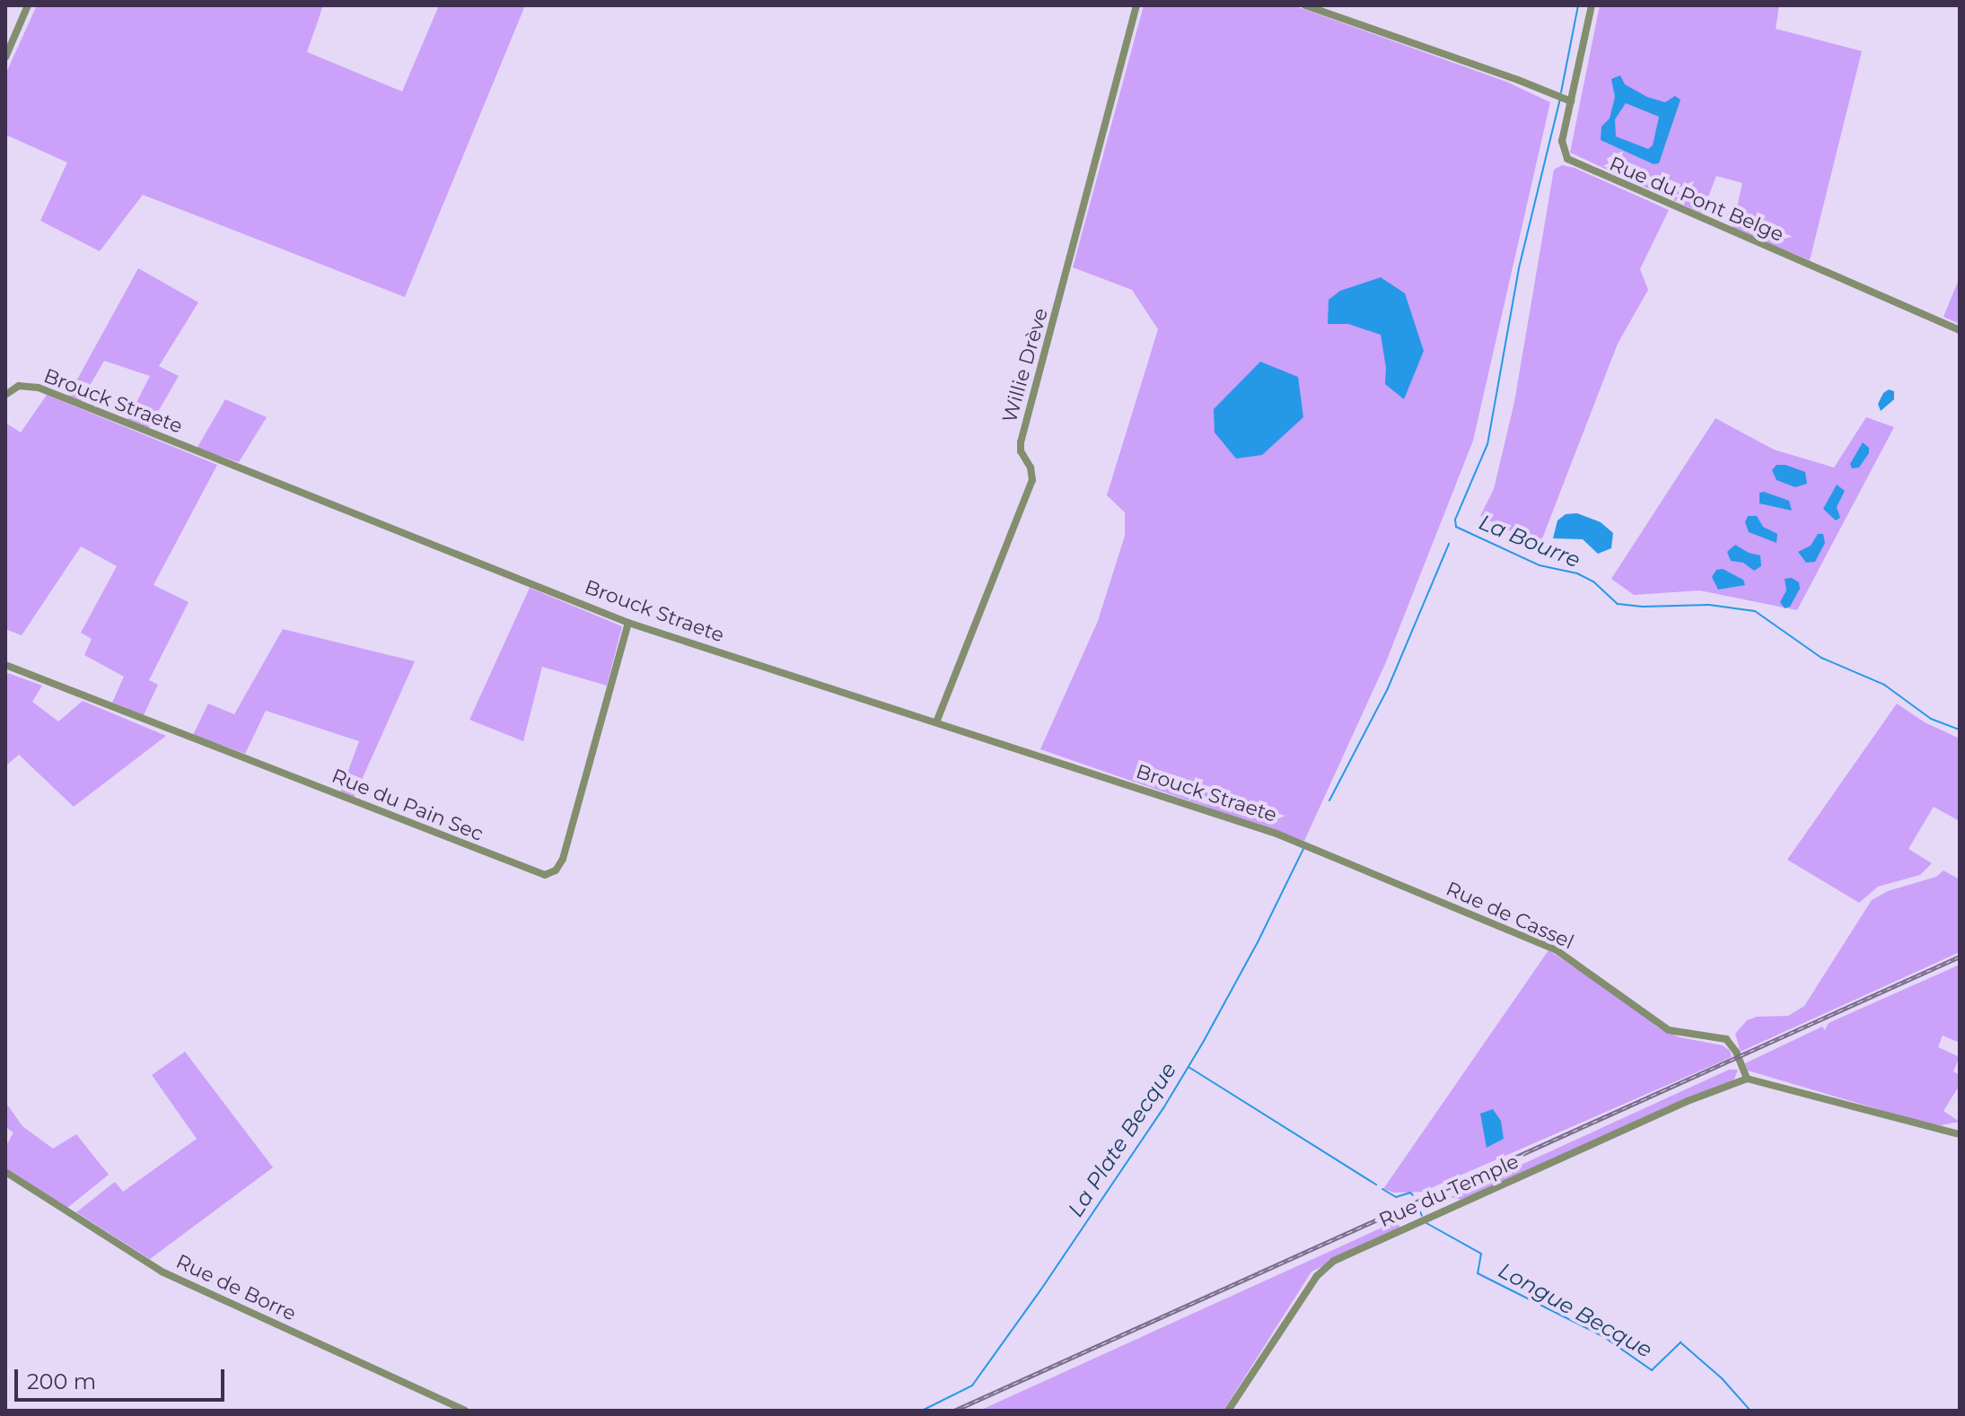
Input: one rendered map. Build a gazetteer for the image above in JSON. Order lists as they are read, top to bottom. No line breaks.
{"streets":{"street":["Rue du Pont Belge","Willie Drève","Brouck Straete","Rue du Pain Sec","Rue de Cassel","Rue du Temple","Rue de Borre"]},"crossings":[["Willie Drève","Brouck Straete"],["Brouck Straete","Rue du Pain Sec"],["Brouck Straete","Rue de Cassel"],["Rue de Cassel","Rue du Temple"]],"water":["La Bourre","La Plate Becque","Longue Becque"],"scale_bar":"200 m"}
